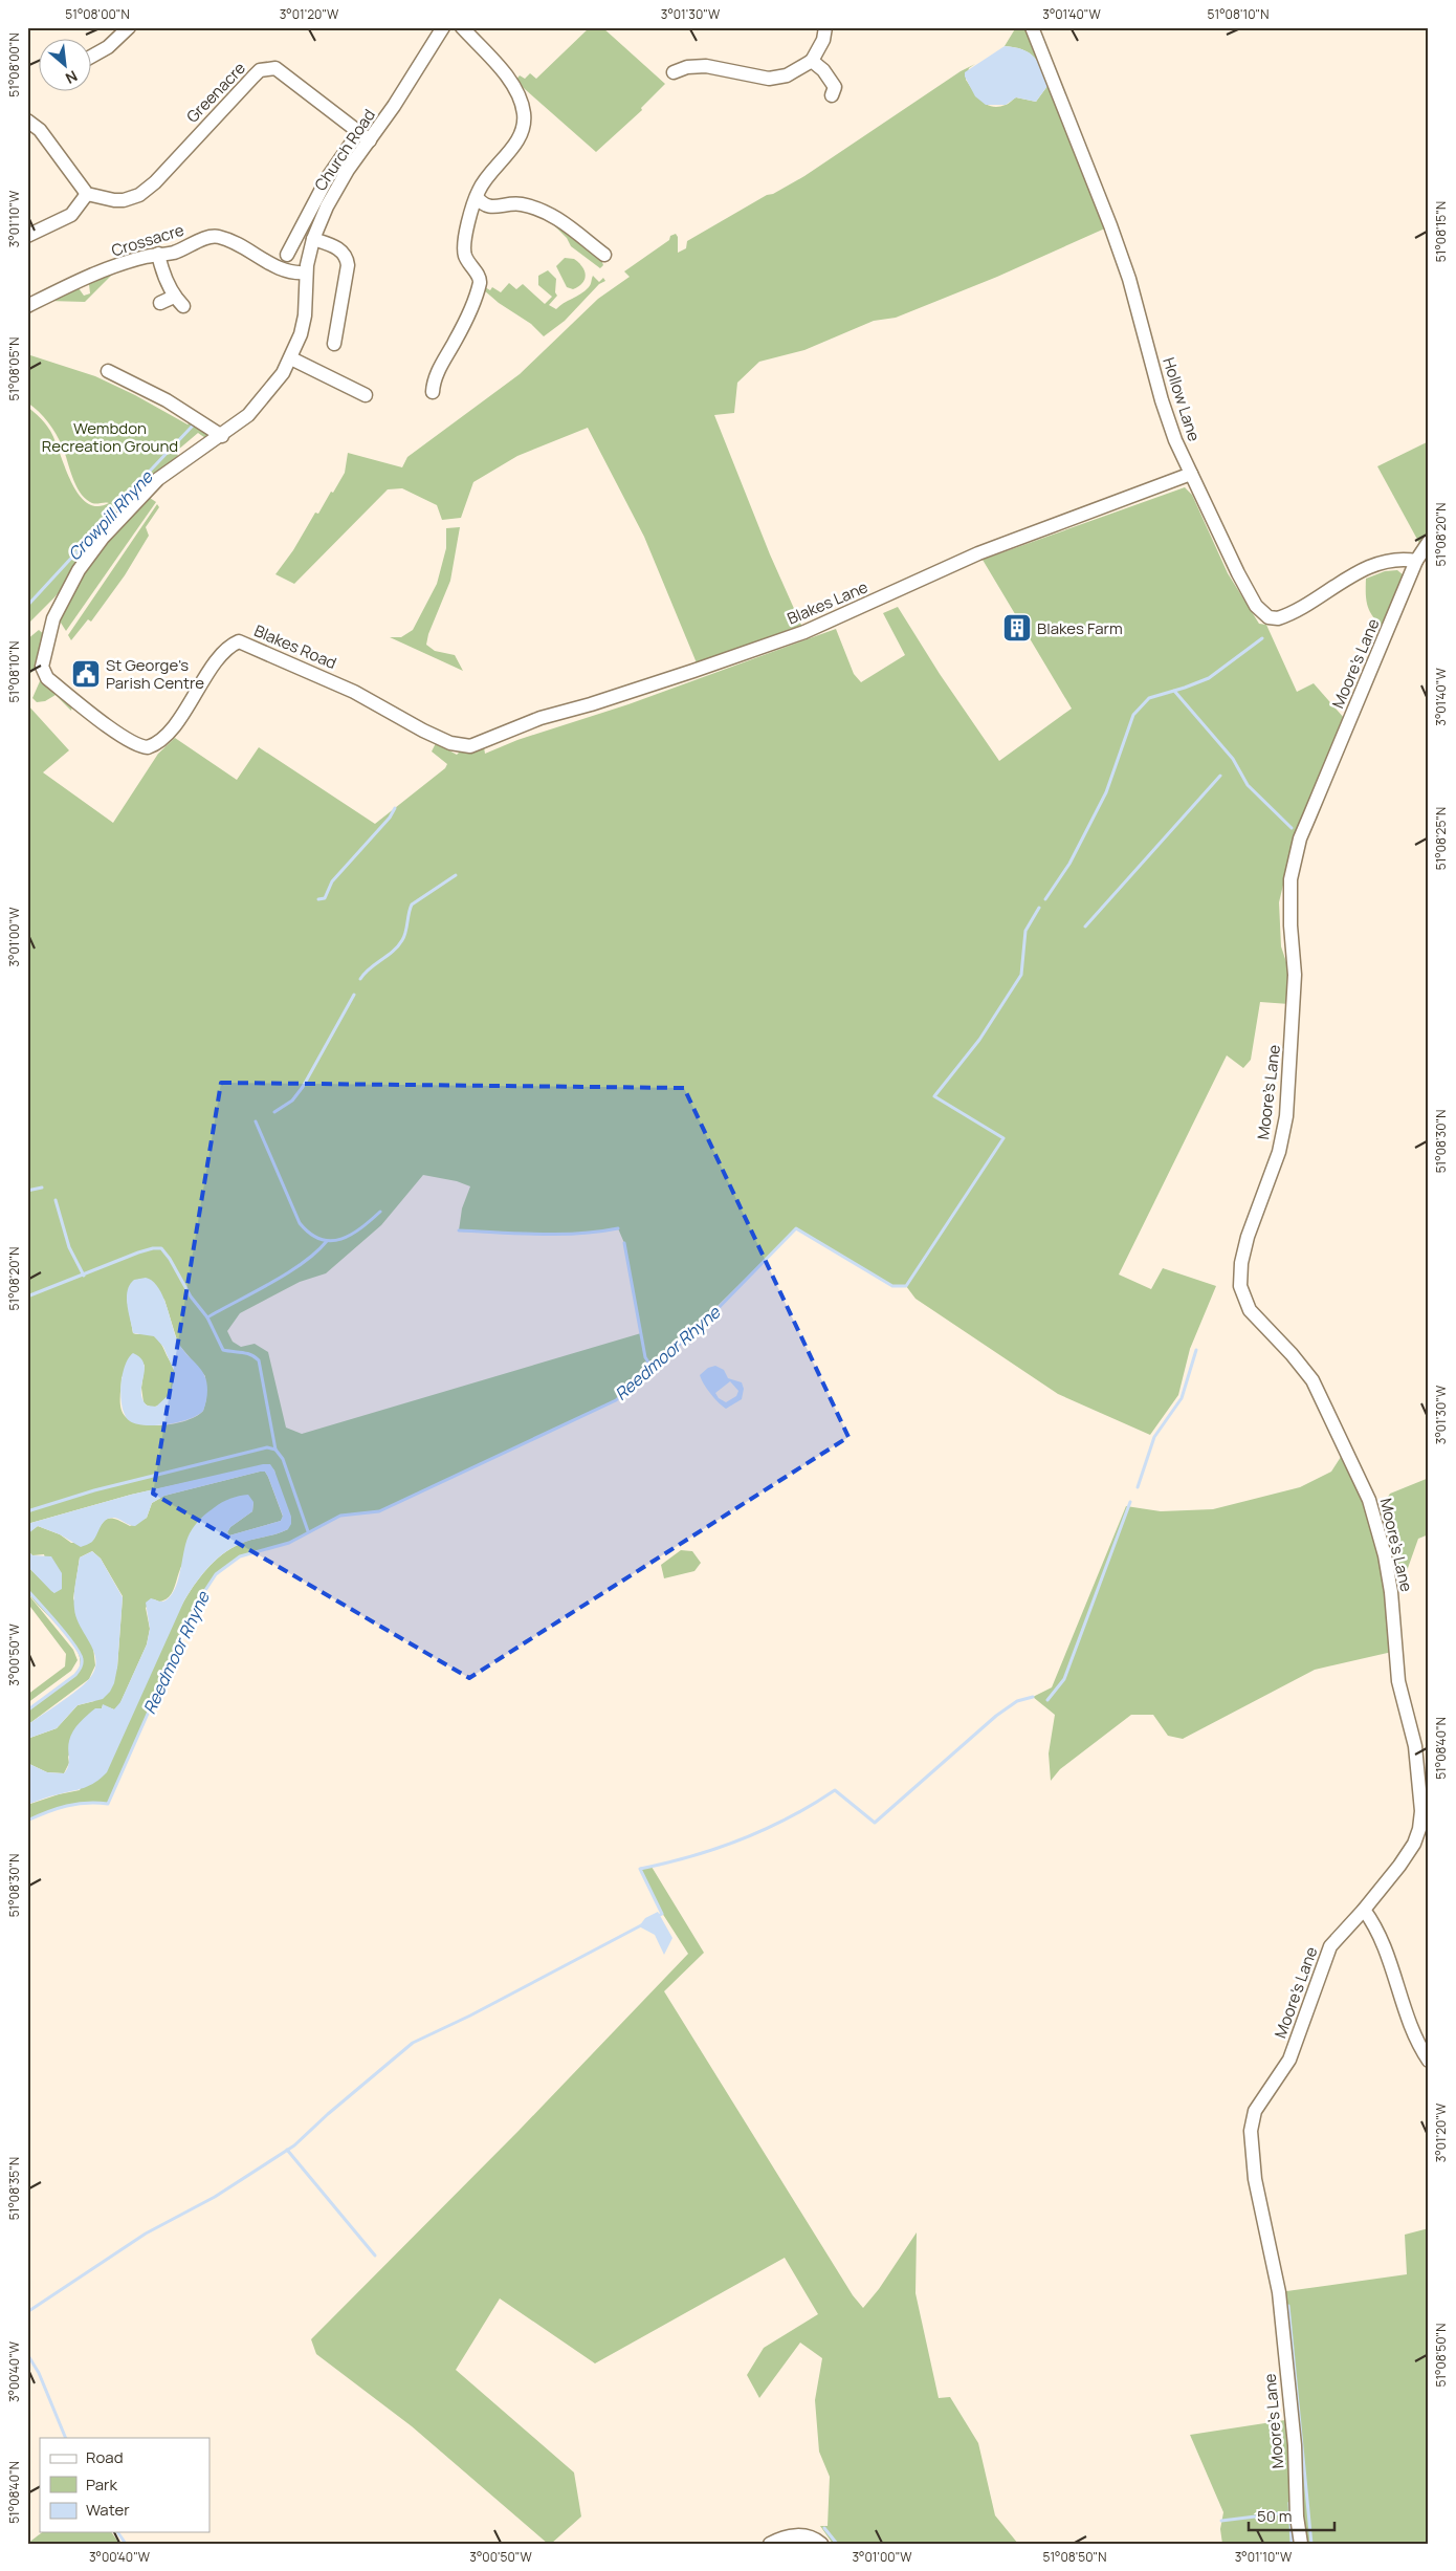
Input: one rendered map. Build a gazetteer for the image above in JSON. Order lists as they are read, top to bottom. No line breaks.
{"streets":{"street":["Greenacre","Church Road","Crossacre","Hollow Lane","Blakes Lane","Blakes Road","Moore's Lane"]},"crossings":[["Greenacre","Church Road"],["Church Road","Crossacre"],["Church Road","Blakes Road"],["Hollow Lane","Blakes Lane"],["Hollow Lane","Moore's Lane"],["Blakes Lane","Blakes Road"]],"water":["Crowpill Rhyne","Reedmoor Rhyne"],"parks":["Wembdon Recreation Ground"],"places":{"building":["Blakes Farm"],"public building":["St George's Parish Centre"]},"legend":["Road","Park","Water"],"scale_bar":"50 m","north":"bottom right","coordinates":["51°08'00\"N","3°01'20\"W","3°01'30\"W","3°01'40\"W","51°08'10\"N","3°01'10\"W","51°08'15\"N","51°08'05\"N","51°08'20\"N","51°08'25\"N","3°01'00\"W","51°08'30\"N","3°00'50\"W","51°08'40\"N","51°08'35\"N","51°08'50\"N","3°00'40\"W"]}
